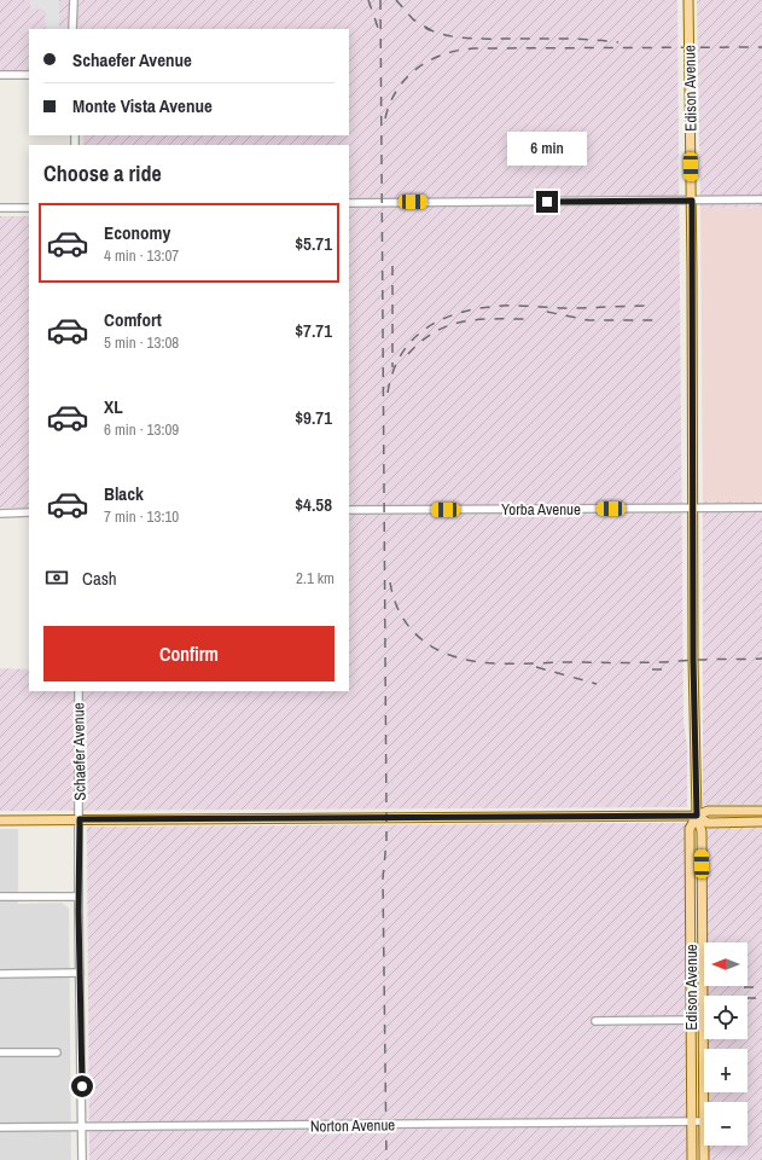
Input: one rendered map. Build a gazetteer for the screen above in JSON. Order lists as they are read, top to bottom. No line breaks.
{"streets":{"main road":["Edison Avenue"],"street":["Yorba Avenue","Schaefer Avenue","Norton Avenue"]},"crossings":[["Edison Avenue","Yorba Avenue"],["Edison Avenue","Norton Avenue"],["Schaefer Avenue","Norton Avenue"]],"north":"left","page":{"banner":["Schaefer Avenue","Monte Vista Avenue"],"bubble":"6 min","heading":"Choose a ride","list":[{"name":"Economy","note":"4 min · 13:07","value":"$5.71"},{"name":"Comfort","note":"5 min · 13:08","value":"$7.71"},{"name":"XL","note":"6 min · 13:09","value":"$9.71"},{"name":"Black","note":"7 min · 13:10","value":"$4.58"}],"pay":["Cash","2.1 km"],"buttons":"Confirm","map_buttons":["+","−"]}}
